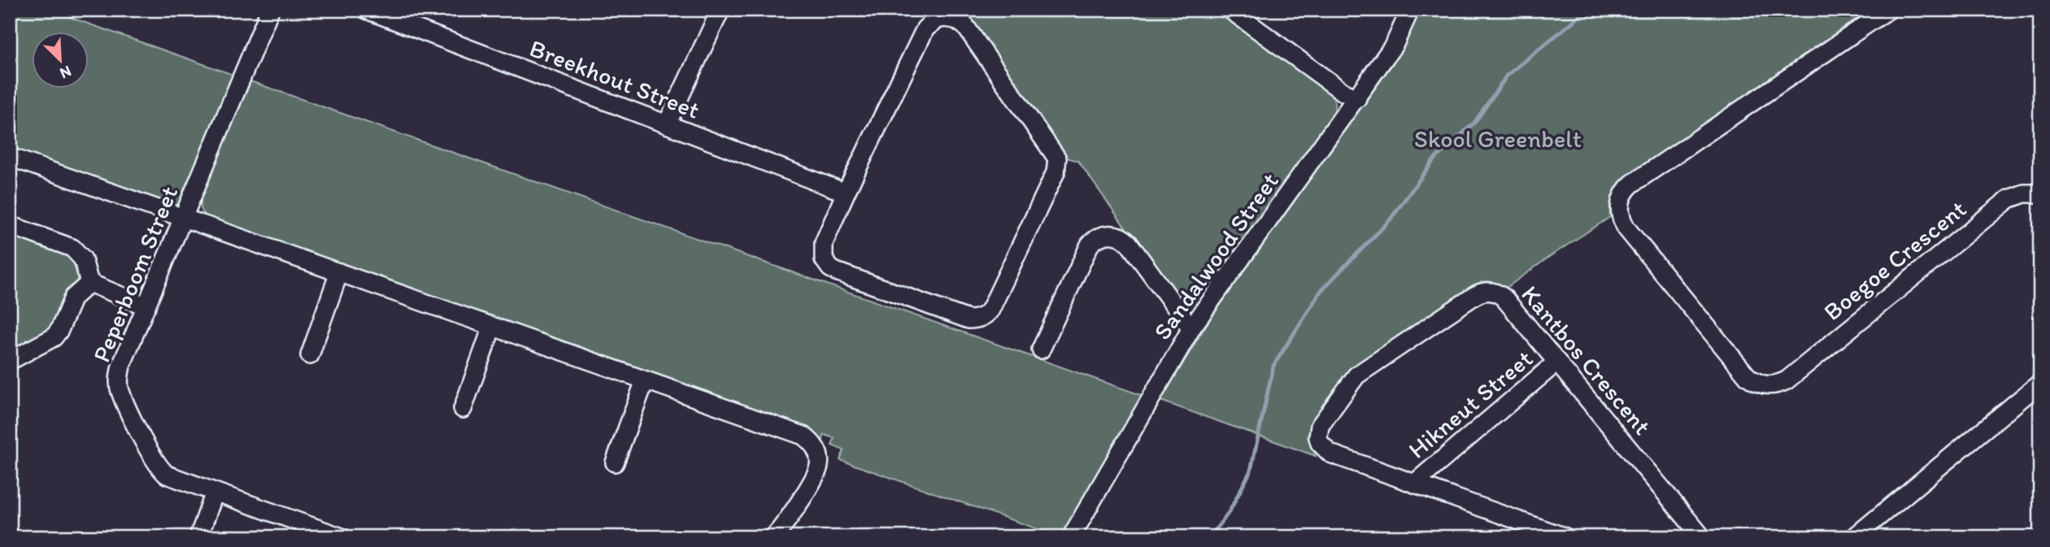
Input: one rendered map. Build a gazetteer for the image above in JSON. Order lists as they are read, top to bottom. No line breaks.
{"streets":{"street":["Breekhout Street","Sandalwood Street","Boegoe Crescent","Peperboom Street","Kantbos Crescent","Hikneut Street"]},"crossings":[["Kantbos Crescent","Hikneut Street"]],"parks":["Skool Greenbelt"],"north":"bottom right"}
